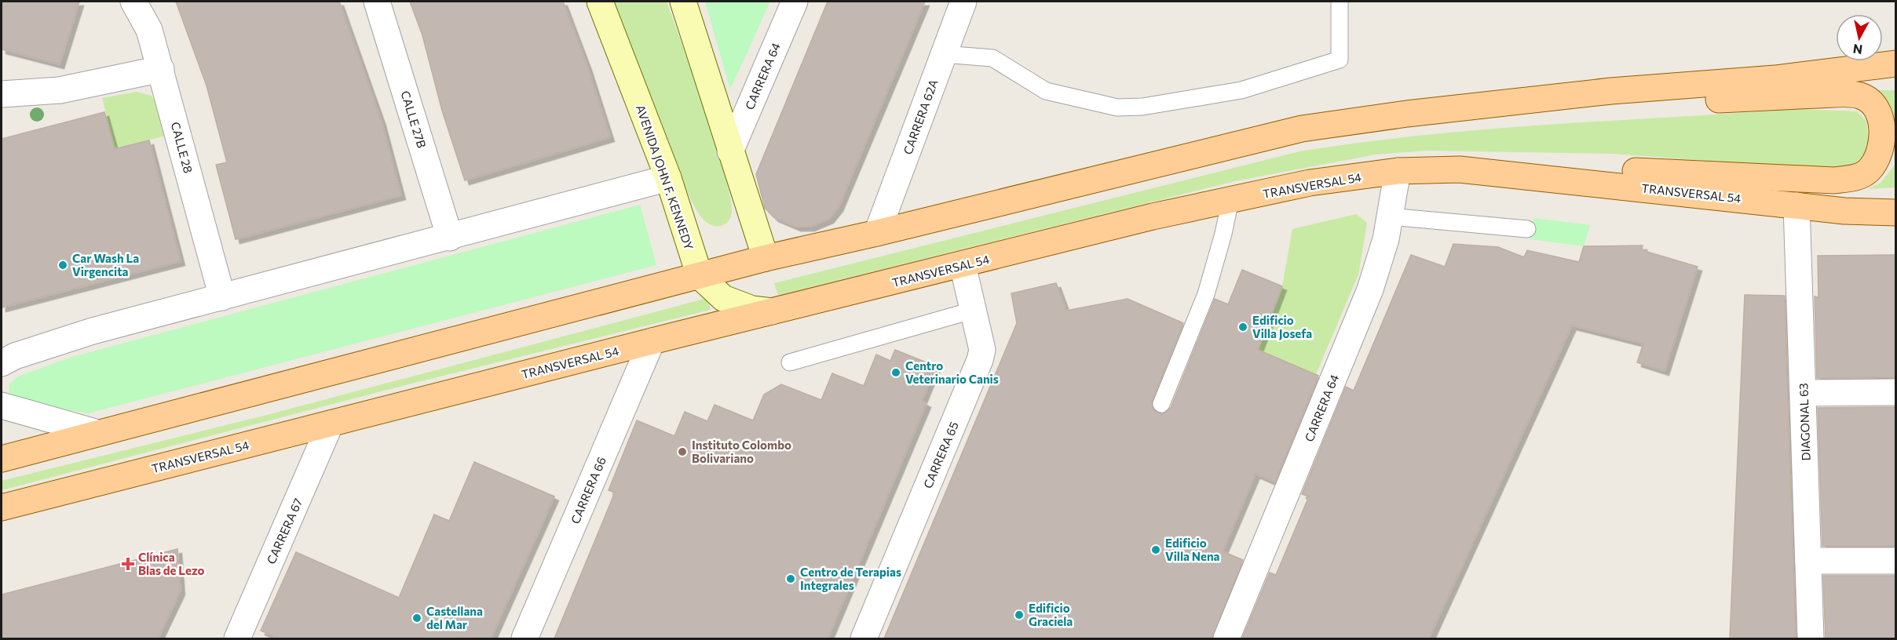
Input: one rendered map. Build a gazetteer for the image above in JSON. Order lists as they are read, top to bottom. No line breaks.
{"streets":{"main road":["TRANSVERSAL 54"],"street":["CARRERA 64","CARRERA 62A","CALLE 27B","CALLE 28","AVENIDA JOHN F. KENNEDY","DIAGONAL 63","CARRERA 65","CARRERA 66","CARRERA 67"]},"crossings":[["CARRERA 64","TRANSVERSAL 54"],["AVENIDA JOHN F. KENNEDY","TRANSVERSAL 54"],["TRANSVERSAL 54","DIAGONAL 63"],["TRANSVERSAL 54","CARRERA 65"],["TRANSVERSAL 54","CARRERA 66"],["TRANSVERSAL 54","CARRERA 67"]],"places":{"other":["Car Wash La Virgencita","Edificio Villa Josefa","Centro Veterinario Canis","Instituto Colombo Bolivariano","Edificio Villa Nena","Centro de Terapias Integrales","Edificio Graciela","Castellana del Mar"],"health":["Clínica Blas de Lezo"]},"north":"bottom"}
